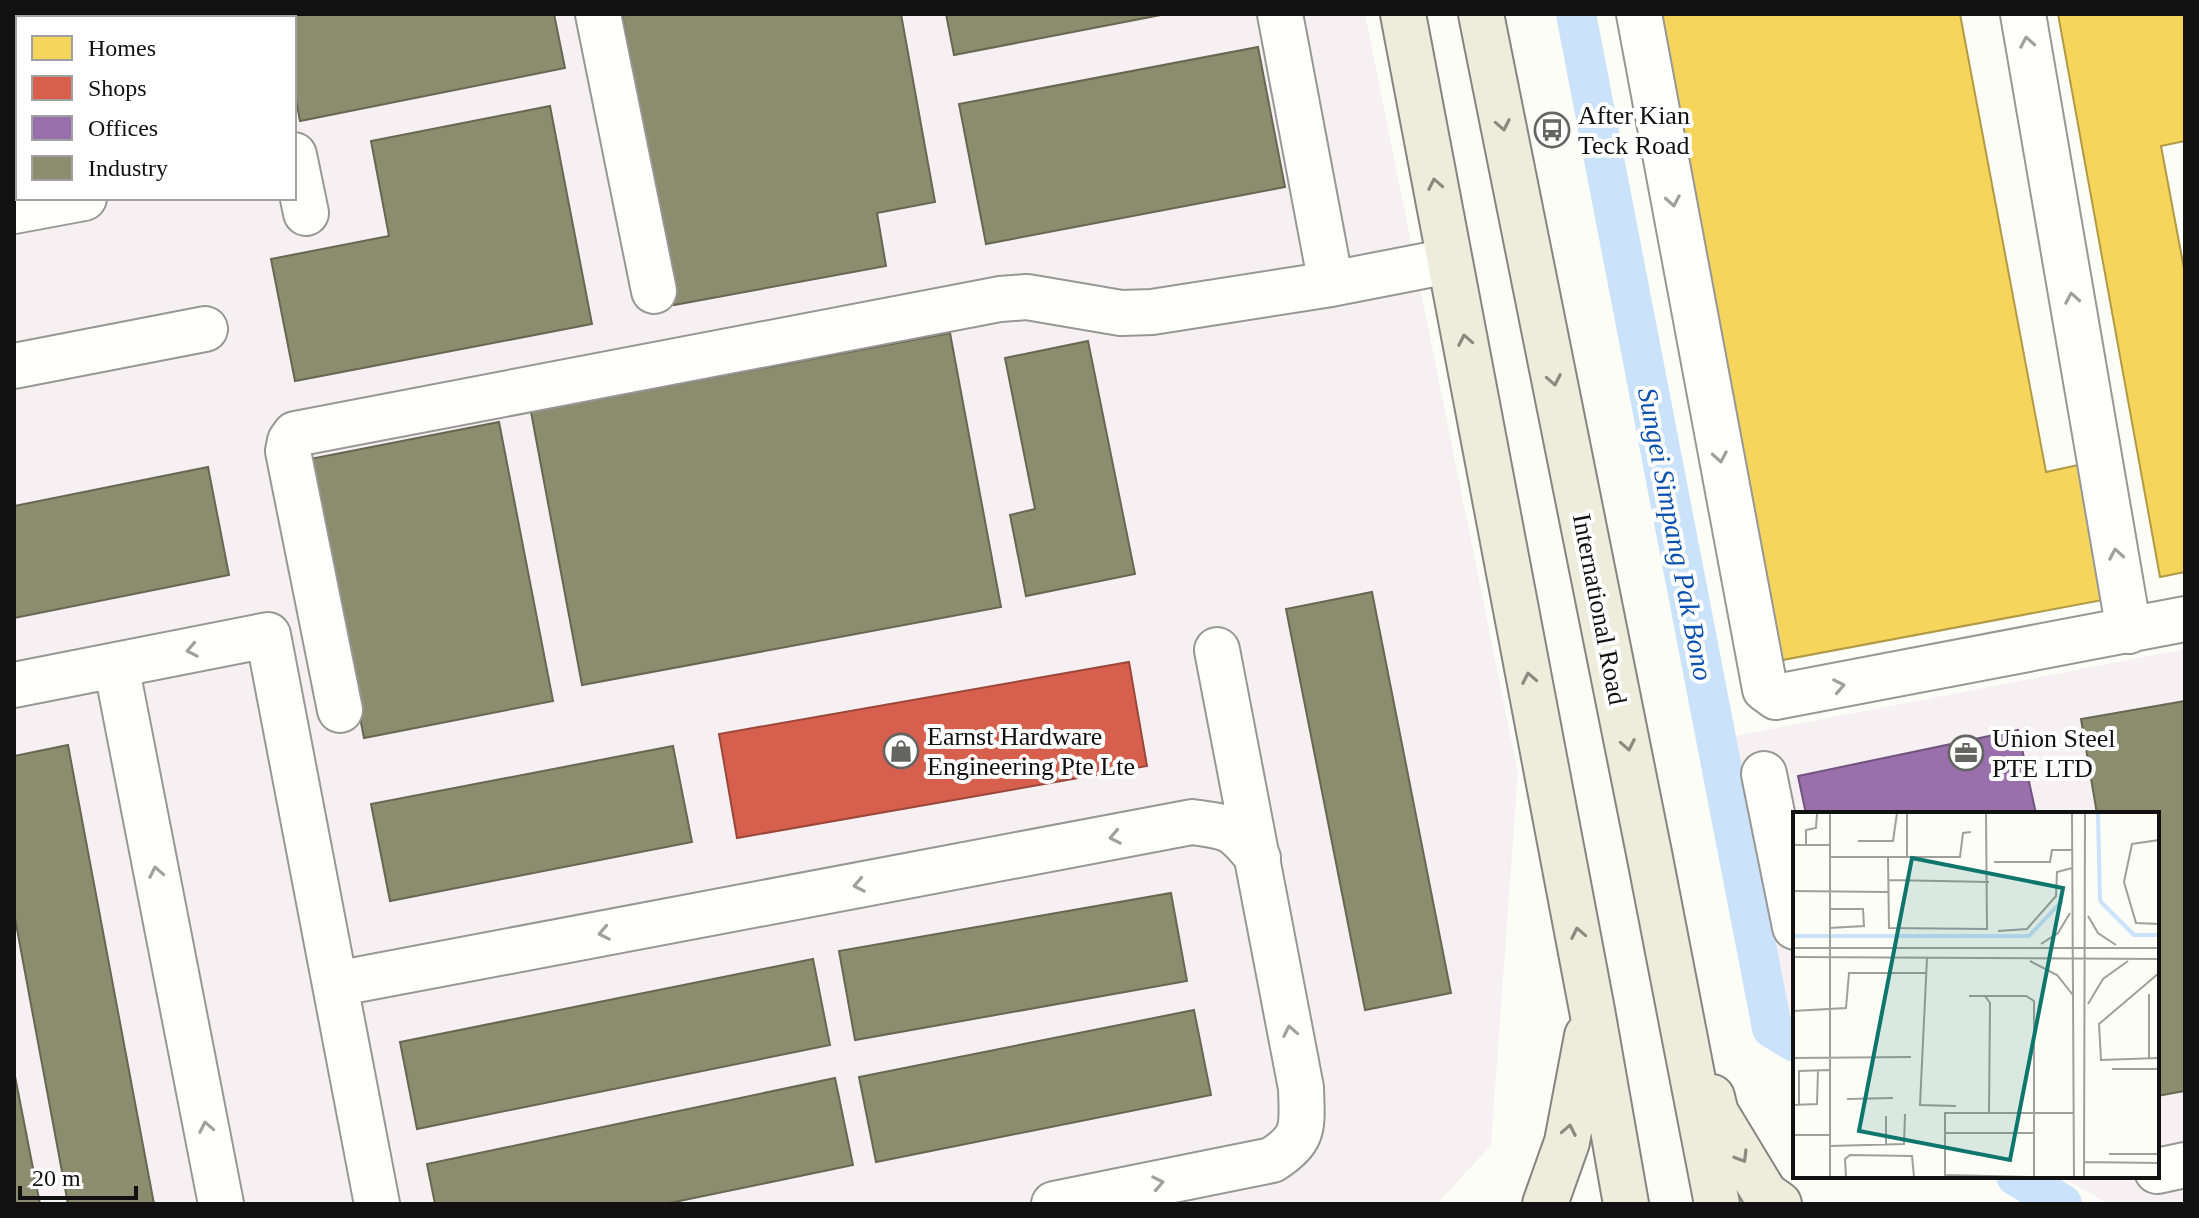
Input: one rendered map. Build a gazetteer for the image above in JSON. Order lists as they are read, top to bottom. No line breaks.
{"streets":{"main road":["International Road"]},"water":["Sungei Simpang Pak Bono"],"places":{"bus stop":["After Kian Teck Road"],"shop":["Earnst Hardware Engineering Pte Lte"],"office":["Union Steel PTE LTD"]},"legend":["Homes","Shops","Offices","Industry"],"scale_bar":"20 m"}
